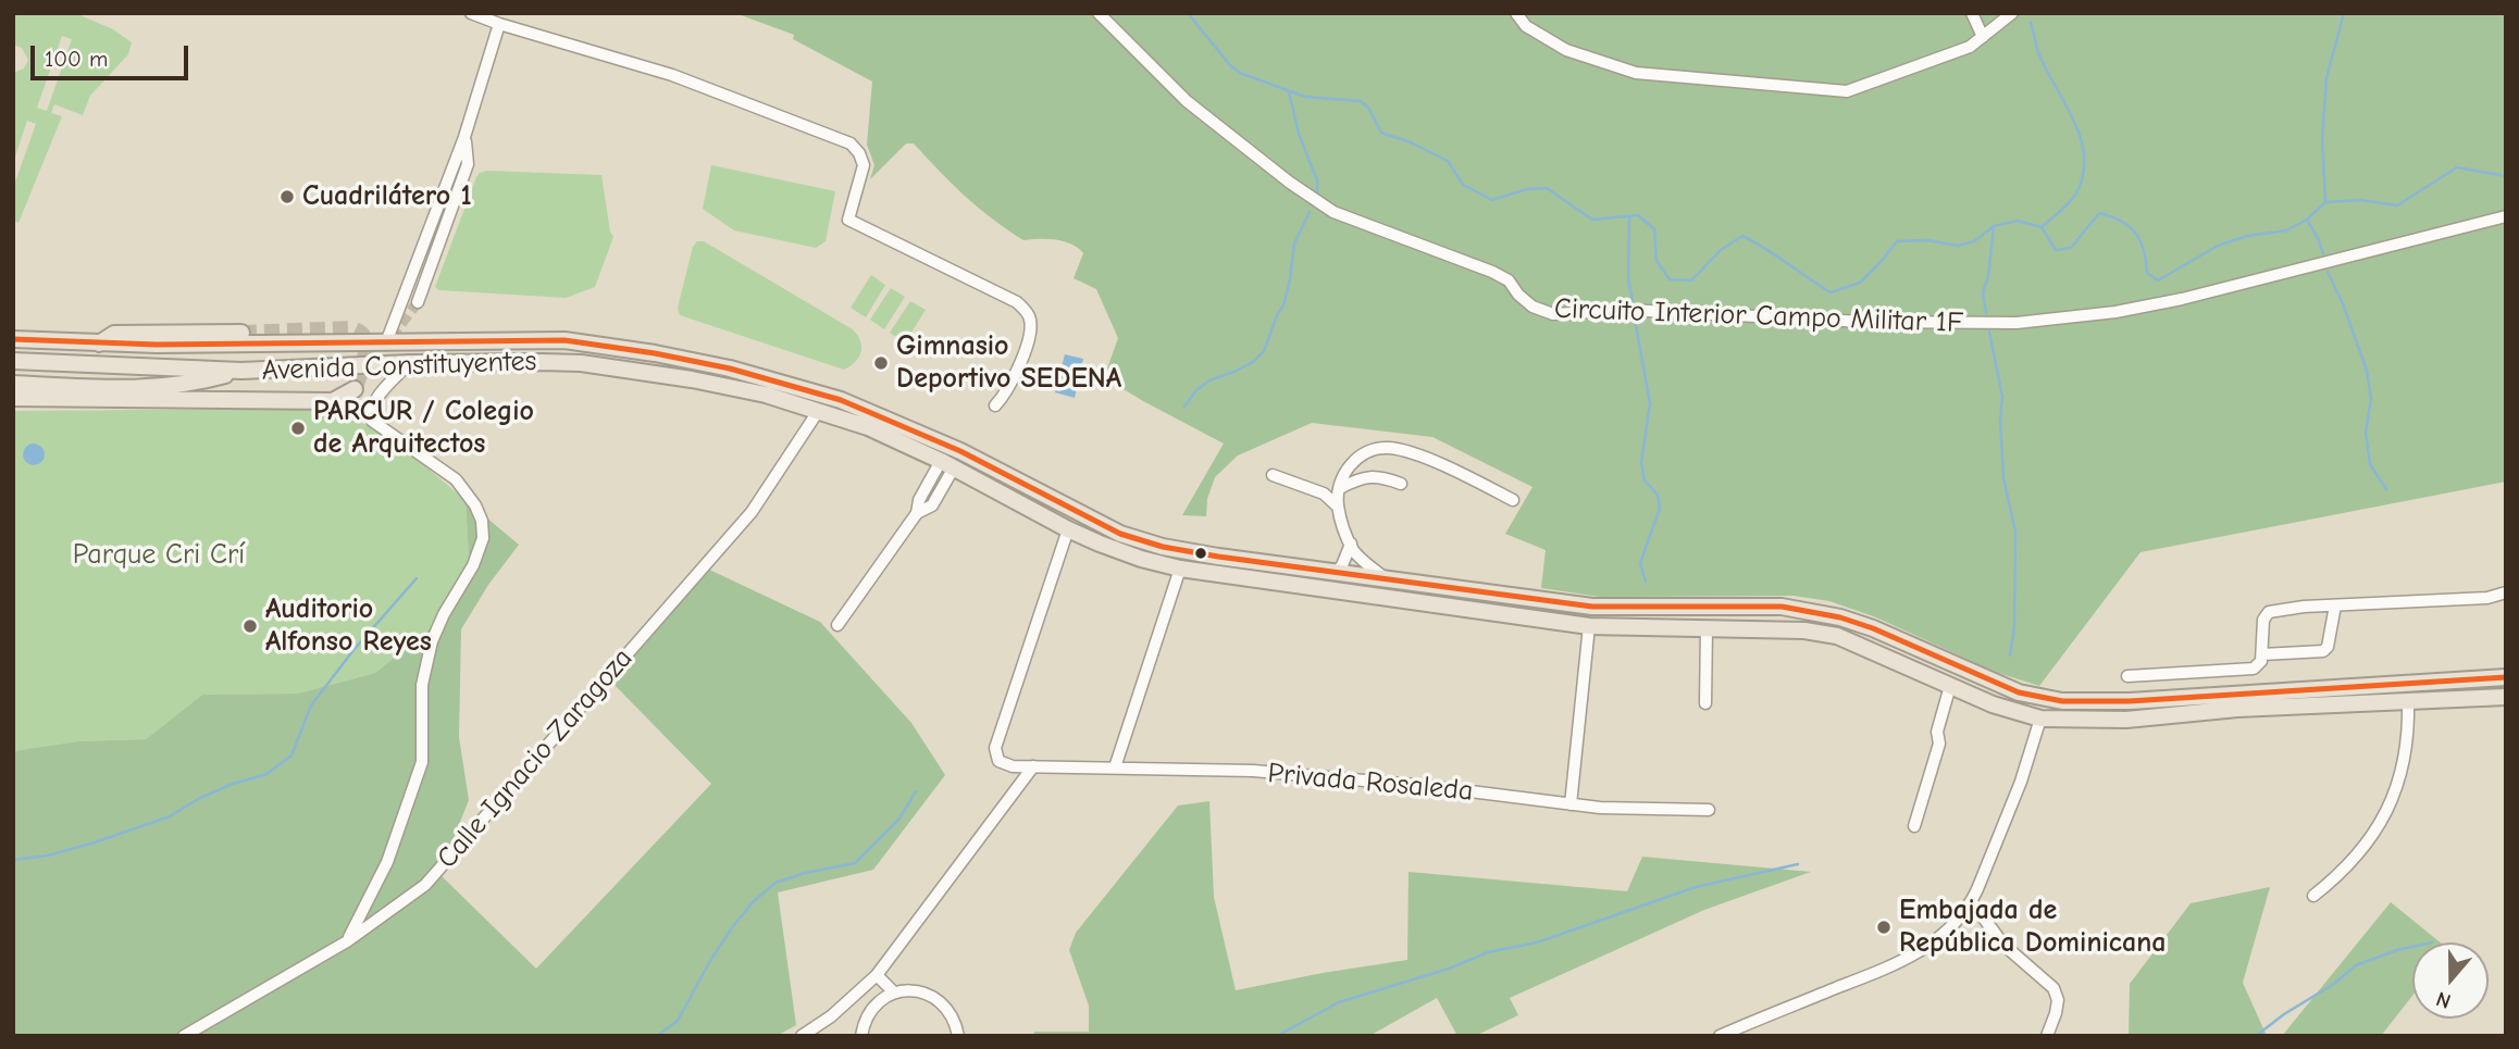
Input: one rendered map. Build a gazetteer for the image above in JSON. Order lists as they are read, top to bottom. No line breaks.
{"streets":{"highway":["Avenida Constituyentes"],"street":["Circuito Interior Campo Militar 1F","Calle Ignacio Zaragoza","Privada Rosaleda"]},"crossings":[["Avenida Constituyentes","Calle Ignacio Zaragoza"],["Avenida Constituyentes","Privada Rosaleda"]],"parks":["Parque Cri Crí"],"places":["Cuadrilátero 1","Gimnasio Deportivo SEDENA","PARCUR / Colegio de Arquitectos","Auditorio Alfonso Reyes","Embajada de República Dominicana"],"scale_bar":"100 m","north":"bottom"}
